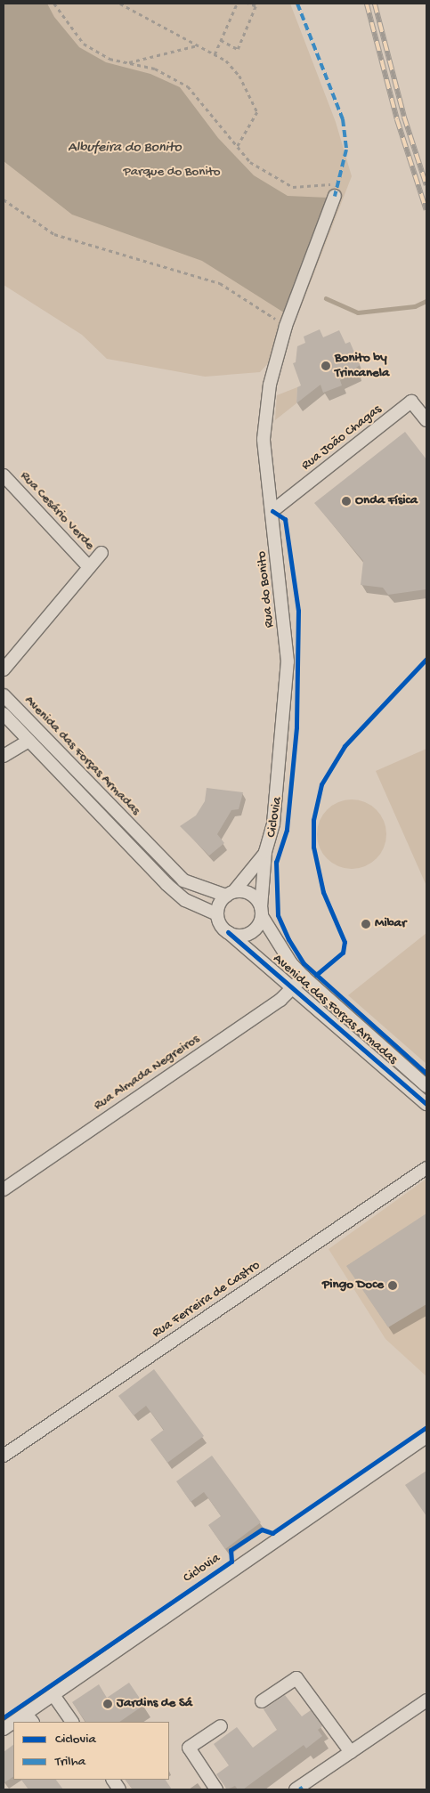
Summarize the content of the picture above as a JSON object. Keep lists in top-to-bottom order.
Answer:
{
  "streets": {
    "street": [
      "Rua João Chagas",
      "Rua Cesário Verde",
      "Rua do Bonito",
      "Avenida das Forças Armadas",
      "Rua Almada Negreiros",
      "Rua Ferreira de Castro"
    ],
    "cycle path": ["Ciclovia"]
  },
  "crossings": [
    ["Rua João Chagas", "Rua do Bonito"],
    ["Rua do Bonito", "Avenida das Forças Armadas"],
    ["Avenida das Forças Armadas", "Rua Almada Negreiros"]
  ],
  "water": ["Albufeira do Bonito"],
  "parks": ["Parque do Bonito"],
  "places": [
    "Bonito by Trincanela",
    "Onda Física",
    "Mibar",
    "Pingo Doce",
    "Jardins de Sá"
  ],
  "legend": ["Ciclovia", "Trilha"]
}
